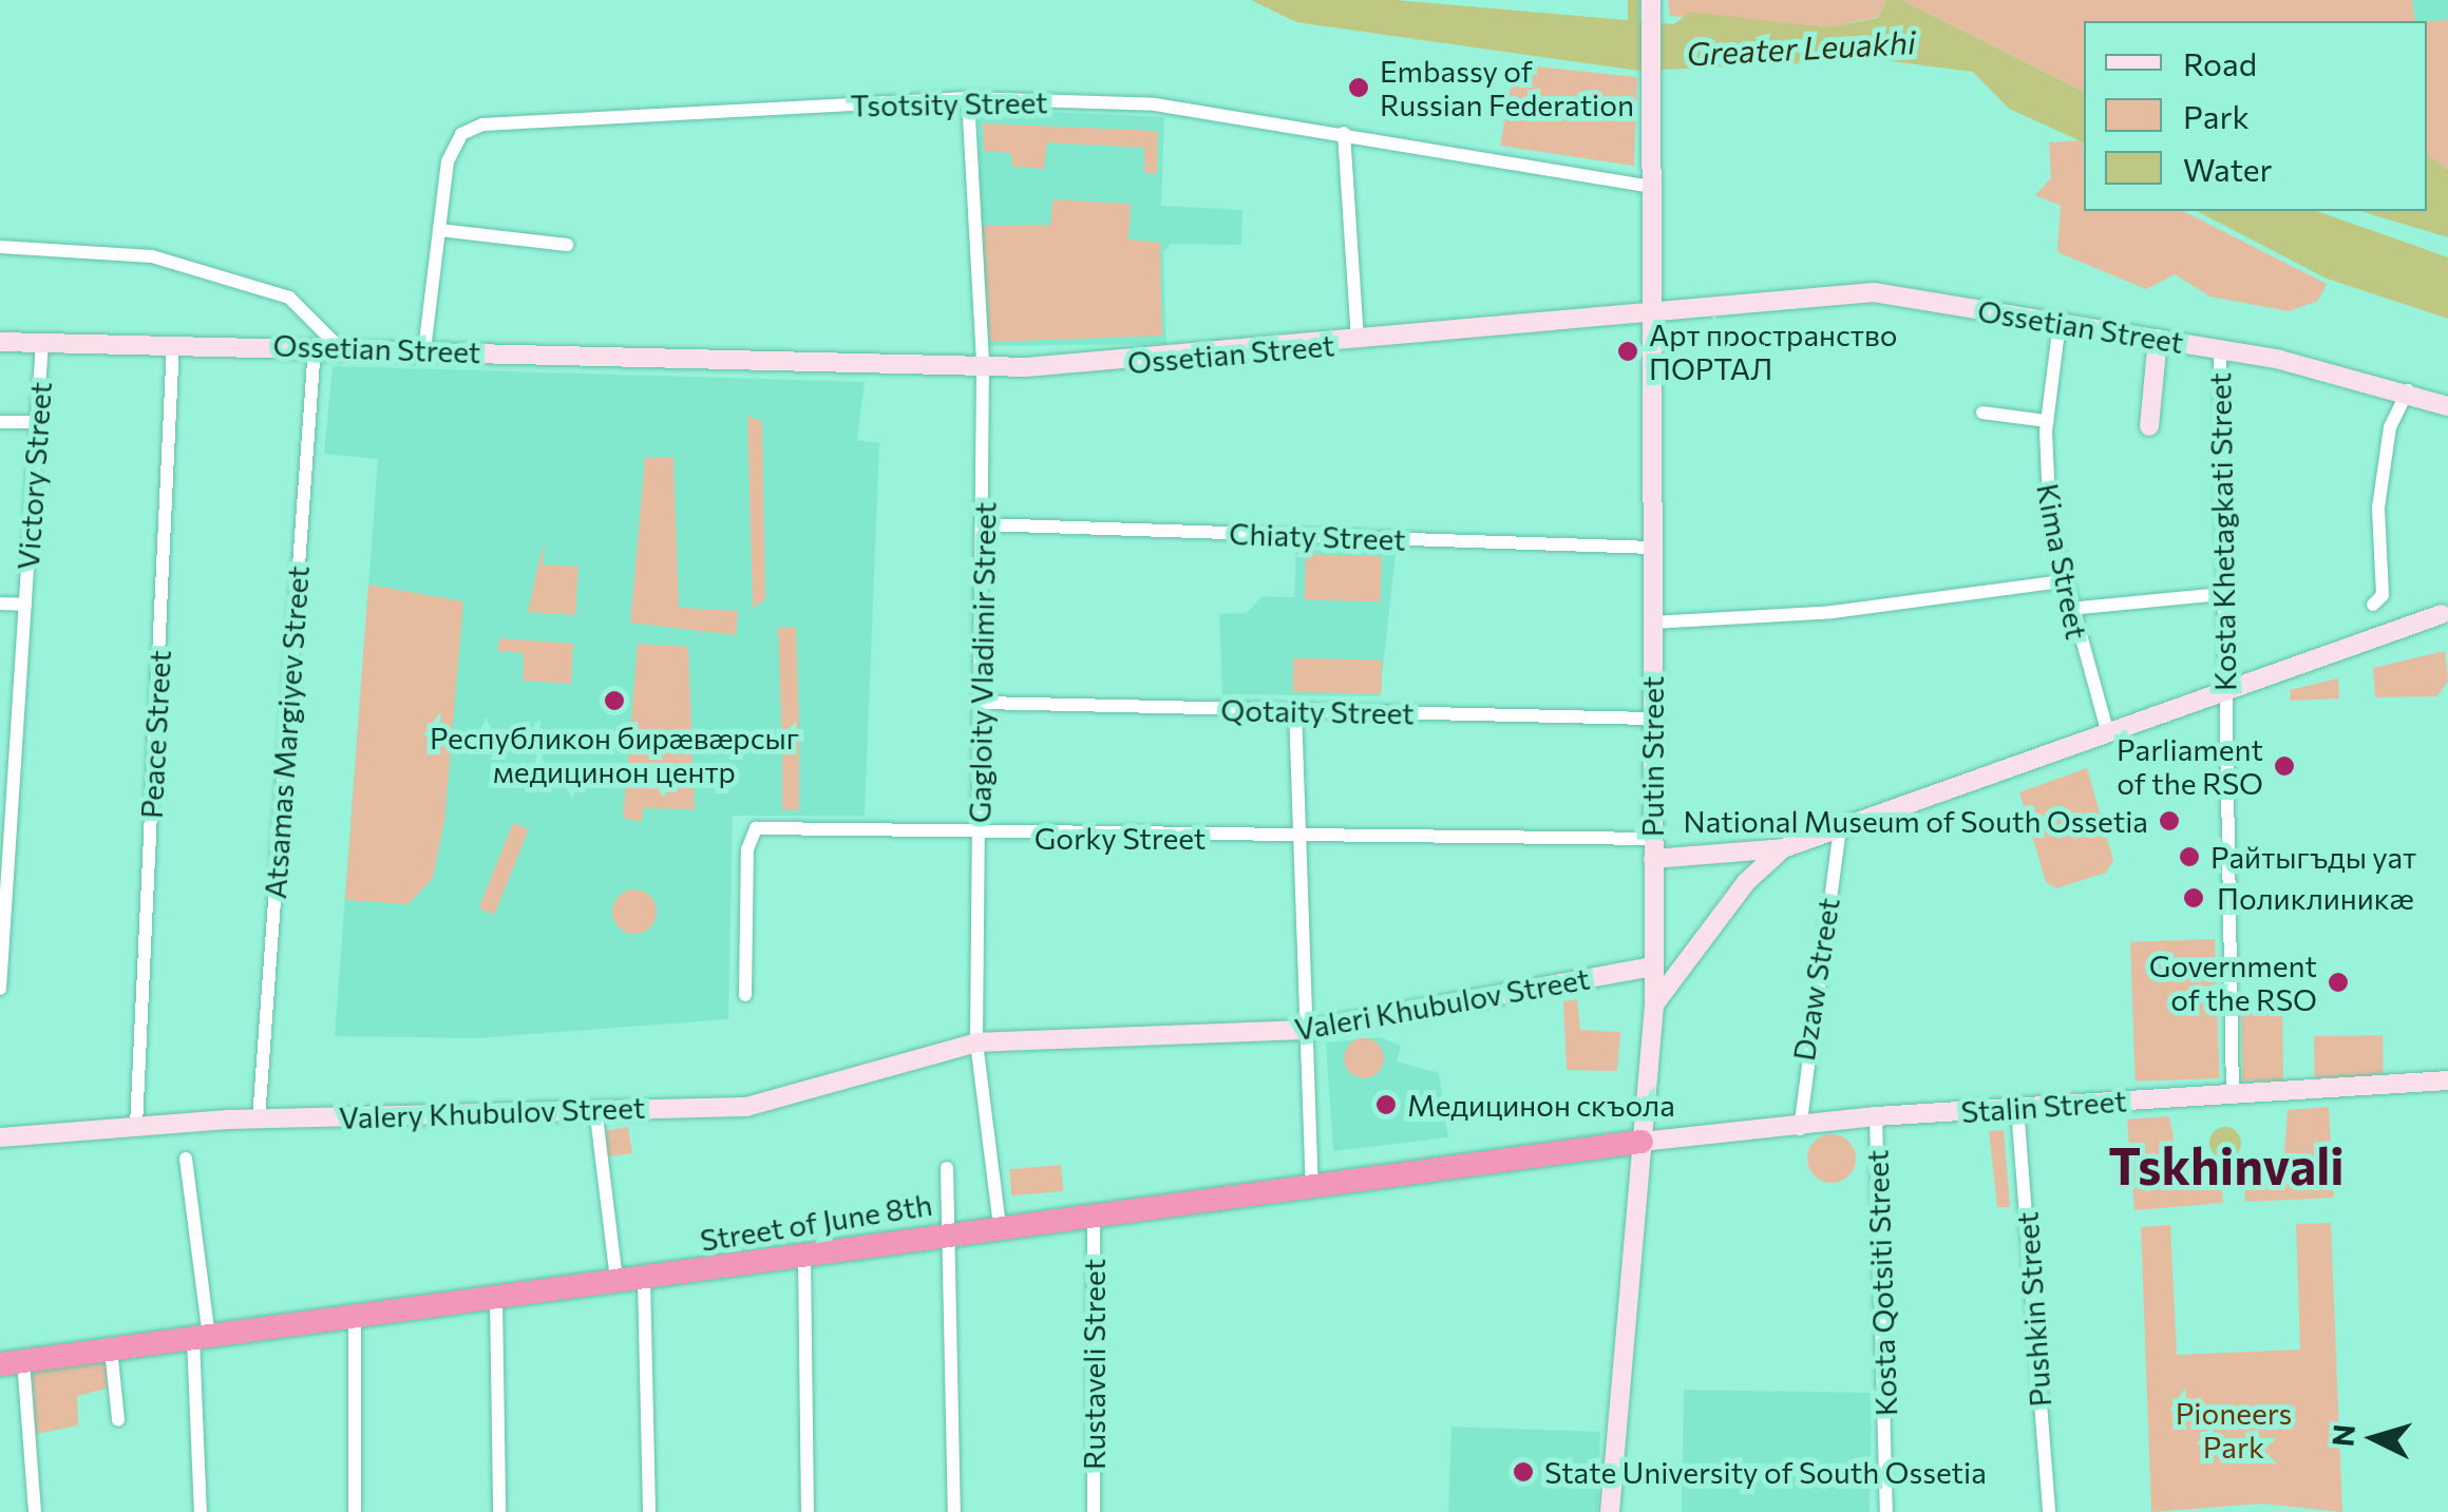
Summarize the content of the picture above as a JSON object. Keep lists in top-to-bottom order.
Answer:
{
  "streets": {
    "highway": ["Street of June 8th"],
    "street": [
      "Tsotsity Street",
      "Ossetian Street",
      "Victory Street",
      "Kosta Khetagkati Street",
      "Chiaty Street",
      "Kima Street",
      "Gagloity Vladimir Street",
      "Qotaity Street",
      "Atsamas Margiyev Street",
      "Peace Street",
      "Putin Street",
      "Gorky Street",
      "Dzaw Street",
      "Valeri Khubulov Street",
      "Stalin Street",
      "Valery Khubulov Street",
      "Kosta Qotsiti Street",
      "Pushkin Street",
      "Rustaveli Street"
    ]
  },
  "crossings": [
    ["Tsotsity Street", "Ossetian Street"],
    ["Tsotsity Street", "Gagloity Vladimir Street"],
    ["Tsotsity Street", "Putin Street"],
    ["Ossetian Street", "Victory Street"],
    ["Ossetian Street", "Kosta Khetagkati Street"],
    ["Ossetian Street", "Kima Street"],
    ["Ossetian Street", "Gagloity Vladimir Street"],
    ["Ossetian Street", "Atsamas Margiyev Street"],
    ["Ossetian Street", "Peace Street"],
    ["Ossetian Street", "Putin Street"],
    ["Kosta Khetagkati Street", "Stalin Street"],
    ["Chiaty Street", "Gagloity Vladimir Street"],
    ["Chiaty Street", "Putin Street"],
    ["Gagloity Vladimir Street", "Qotaity Street"],
    ["Gagloity Vladimir Street", "Gorky Street"],
    ["Gagloity Vladimir Street", "Valeri Khubulov Street"],
    ["Gagloity Vladimir Street", "Valery Khubulov Street"],
    ["Gagloity Vladimir Street", "Street of June 8th"],
    ["Qotaity Street", "Putin Street"],
    ["Atsamas Margiyev Street", "Valery Khubulov Street"],
    ["Peace Street", "Valery Khubulov Street"],
    ["Putin Street", "Gorky Street"],
    ["Putin Street", "Valeri Khubulov Street"],
    ["Putin Street", "Stalin Street"],
    ["Putin Street", "Street of June 8th"],
    ["Dzaw Street", "Stalin Street"],
    ["Valeri Khubulov Street", "Valery Khubulov Street"],
    ["Stalin Street", "Street of June 8th"],
    ["Stalin Street", "Kosta Qotsiti Street"],
    ["Stalin Street", "Pushkin Street"],
    ["Street of June 8th", "Rustaveli Street"]
  ],
  "districts": ["Tskhinvali"],
  "water": ["Greater Leuakhi"],
  "parks": ["Pioneers Park"],
  "places": [
    "Embassy of Russian Federation",
    "Арт пространство ПОРТАЛ",
    "Республикон бирæвæрсыг медицинон центр",
    "Parliament of the RSO",
    "National Museum of South Ossetia",
    "Райтыгъды уат",
    "Поликлиникæ",
    "Government of the RSO",
    "Медицинон скъола",
    "State University of South Ossetia"
  ],
  "legend": ["Road", "Park", "Water"],
  "north": "left"
}
